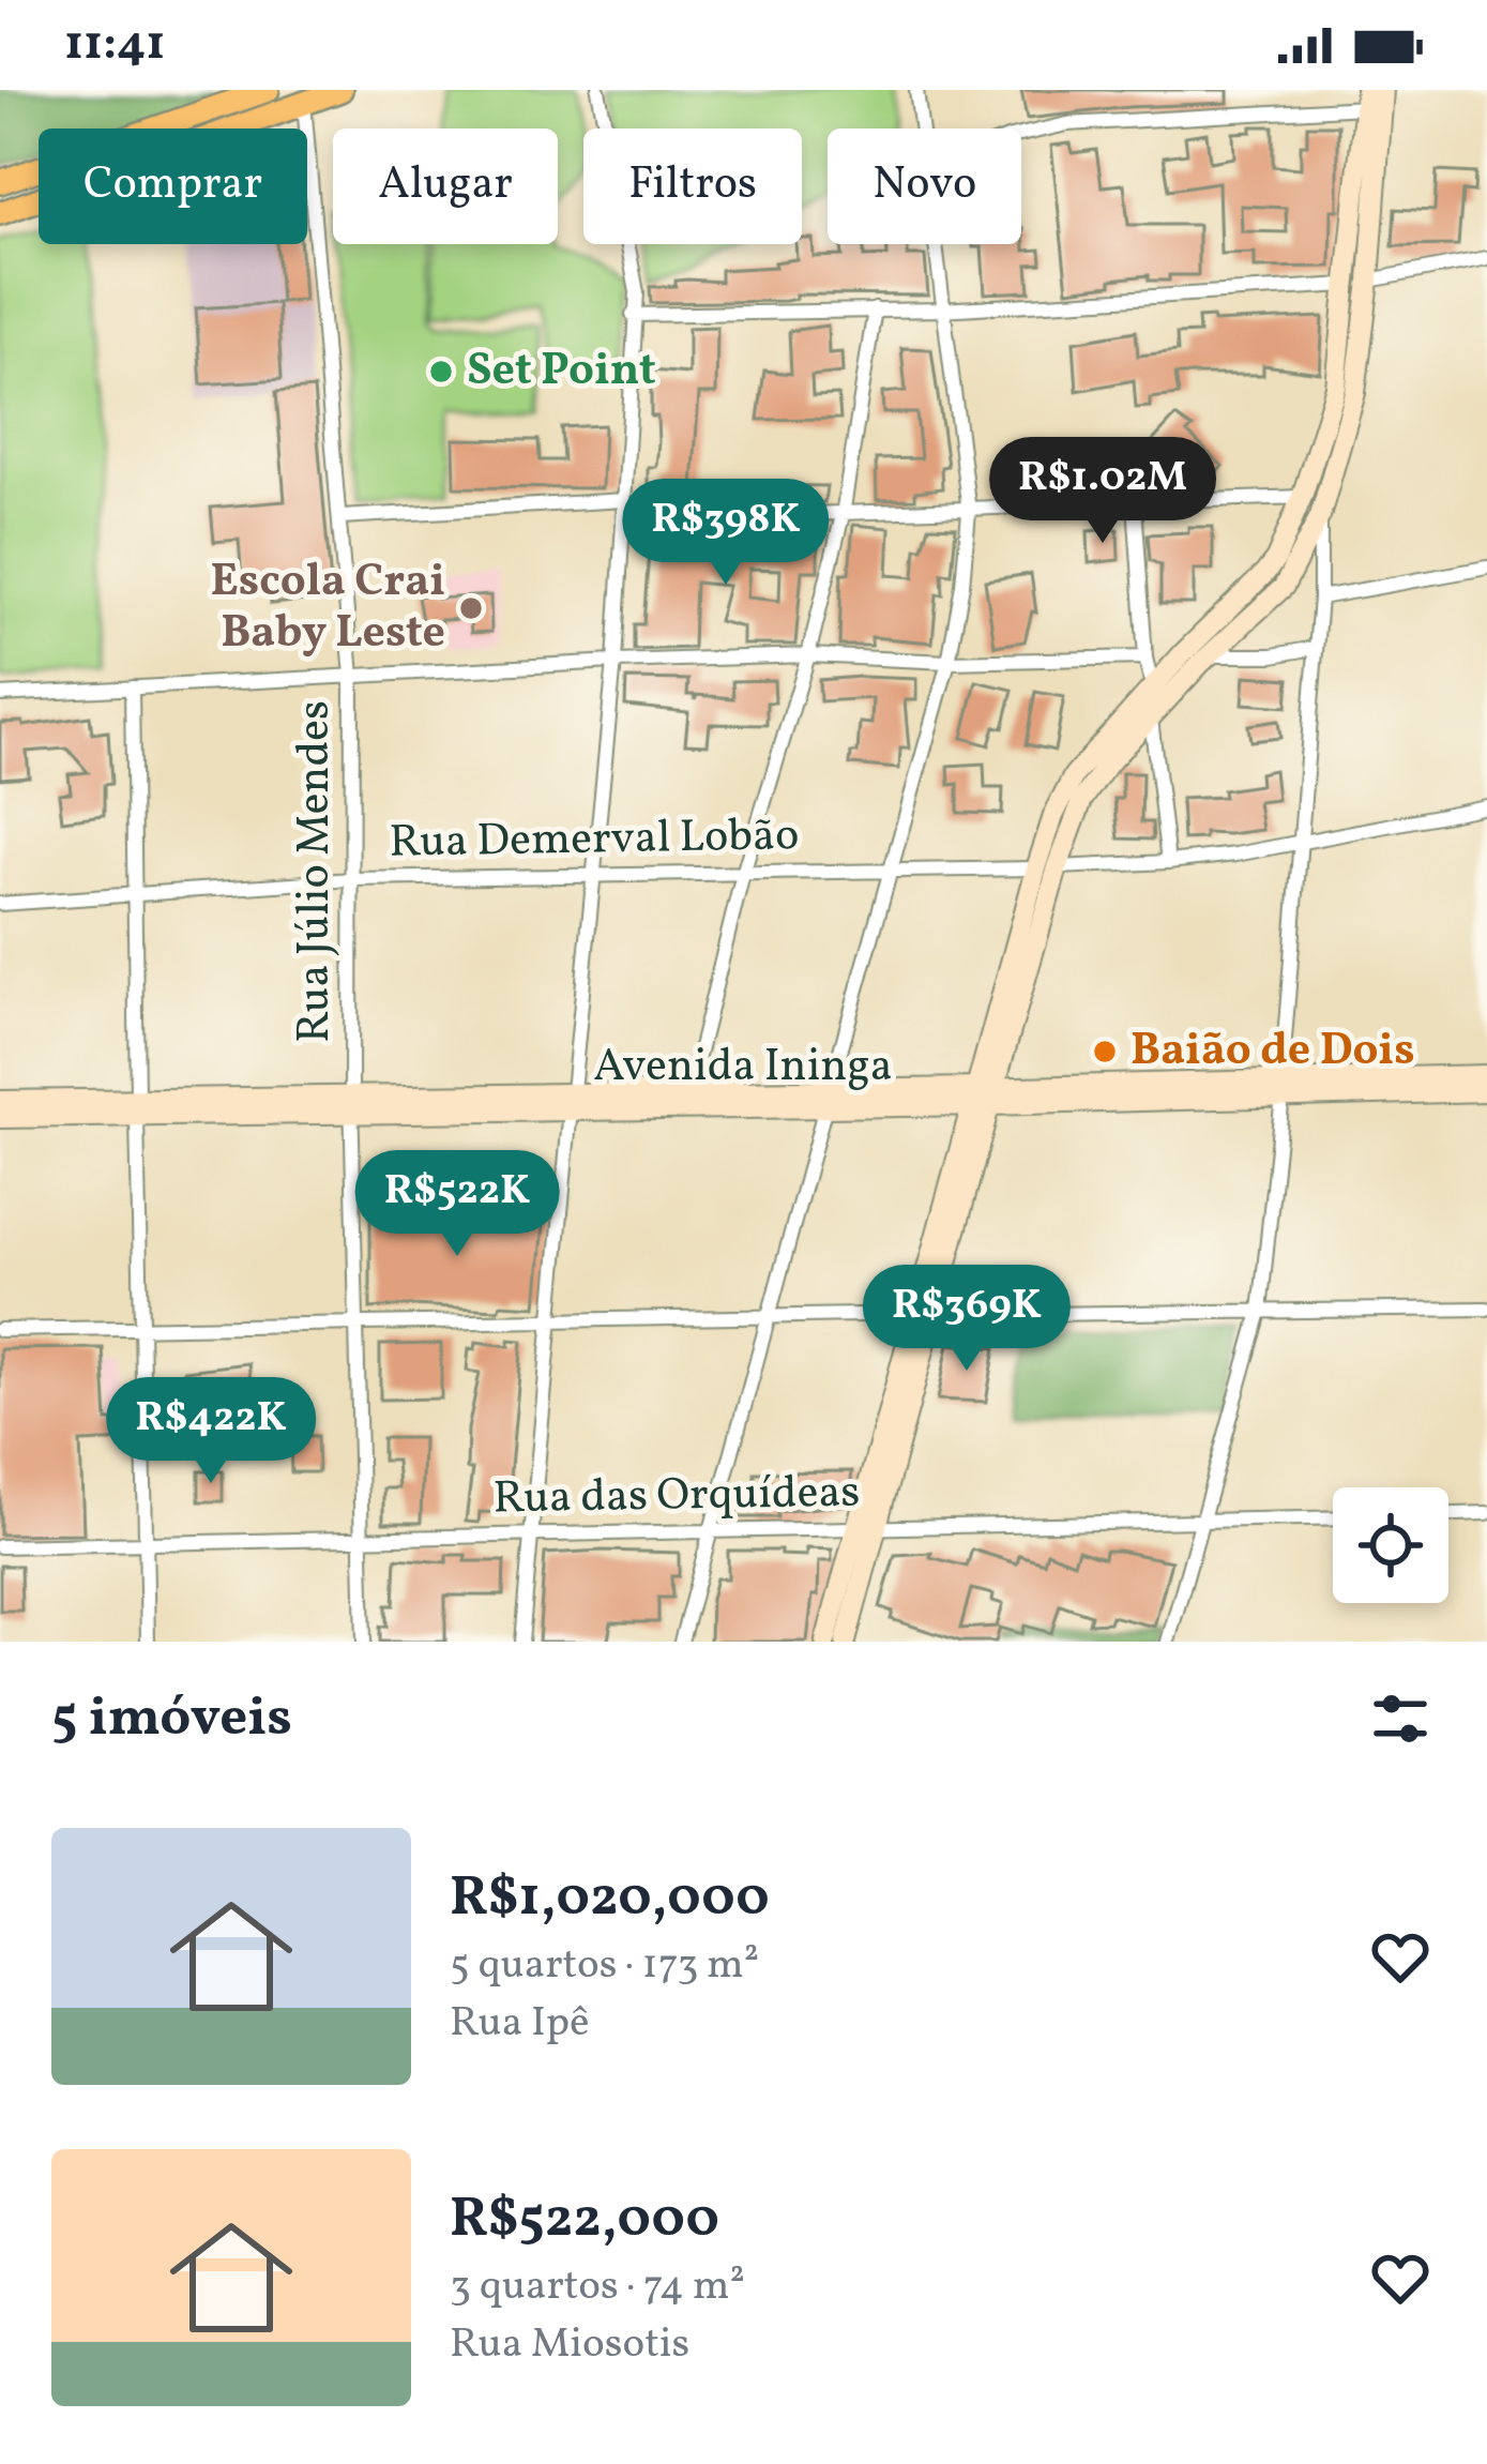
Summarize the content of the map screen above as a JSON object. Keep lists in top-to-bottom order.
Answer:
{
  "streets": {
    "main road": ["Avenida Ininga"],
    "street": ["Rua Demerval Lobão", "Rua Júlio Mendes", "Rua das Orquídeas"]
  },
  "crossings": [
    ["Rua Demerval Lobão", "Rua Júlio Mendes"],
    ["Rua Júlio Mendes", "Avenida Ininga"],
    ["Rua Júlio Mendes", "Rua das Orquídeas"]
  ],
  "places": ["Set Point", "Escola Crai Baby Leste", "Baião de Dois"],
  "page": {
    "status": "11:41",
    "chip": [
      "Comprar",
      "Alugar",
      "Filtros",
      "Novo"
    ],
    "price": [
      "R$1.02M",
      "R$398K",
      "R$522K",
      "R$369K",
      "R$422K"
    ],
    "heading": "5 imóveis",
    "list": [
      {
        "name": "R$1,020,000",
        "note": "5 quartos · 173 m² · Rua Ipê"
      },
      {
        "name": "R$522,000",
        "note": "3 quartos · 74 m² · Rua Miosotis"
      }
    ]
  }
}
